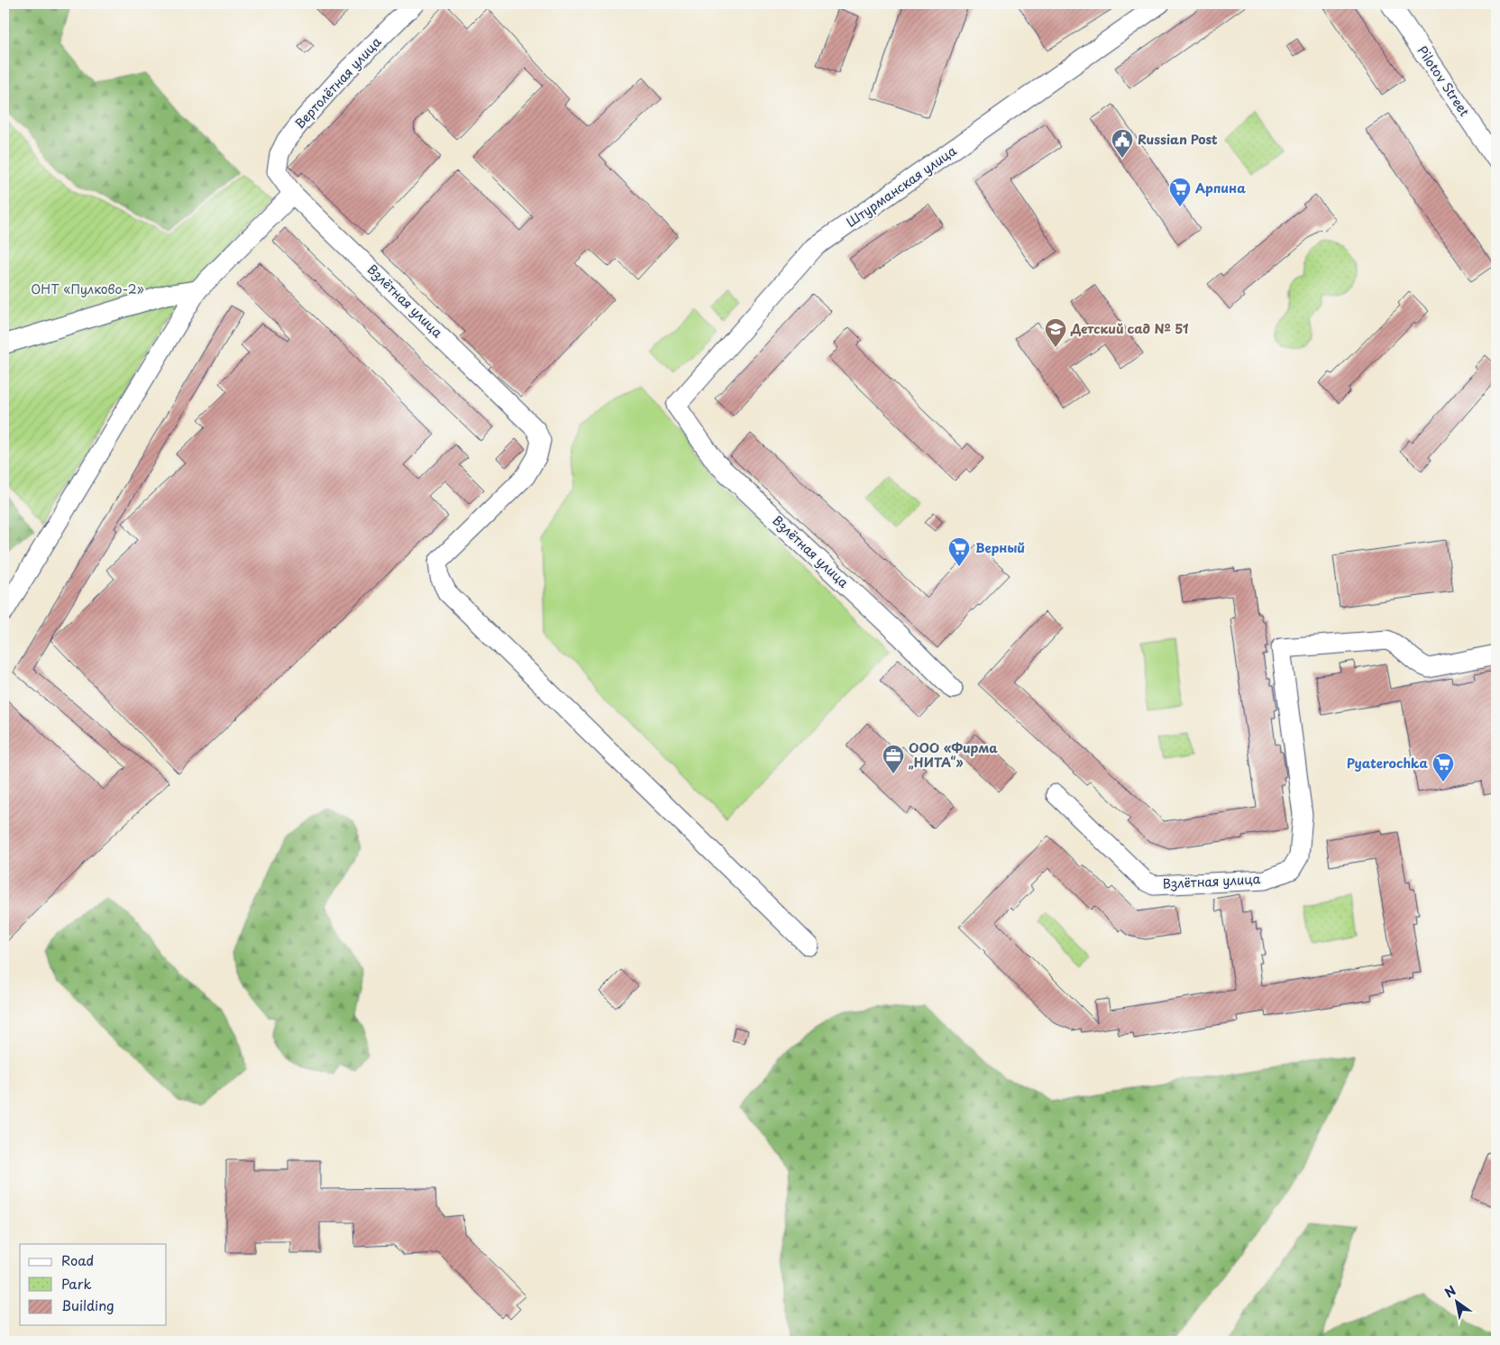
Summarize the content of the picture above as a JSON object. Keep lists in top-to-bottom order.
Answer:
{
  "streets": {
    "street": [
      "Pilotov Street",
      "Вертолётная улица",
      "Штурманская улица",
      "Взлётная улица"
    ]
  },
  "crossings": [
    ["Вертолётная улица", "Взлётная улица"],
    ["Штурманская улица", "Взлётная улица"]
  ],
  "parks": ["ОНТ «Пулково-2»"],
  "places": {
    "public building": ["Russian Post"],
    "supermarket": ["Арпина", "Верный", "Pyaterochka"],
    "school or university": ["Детский сад № 51"],
    "office": ["ООО «Фирма „НИТА“»"]
  },
  "legend": ["Road", "Park", "Building"],
  "north": "top left"
}
